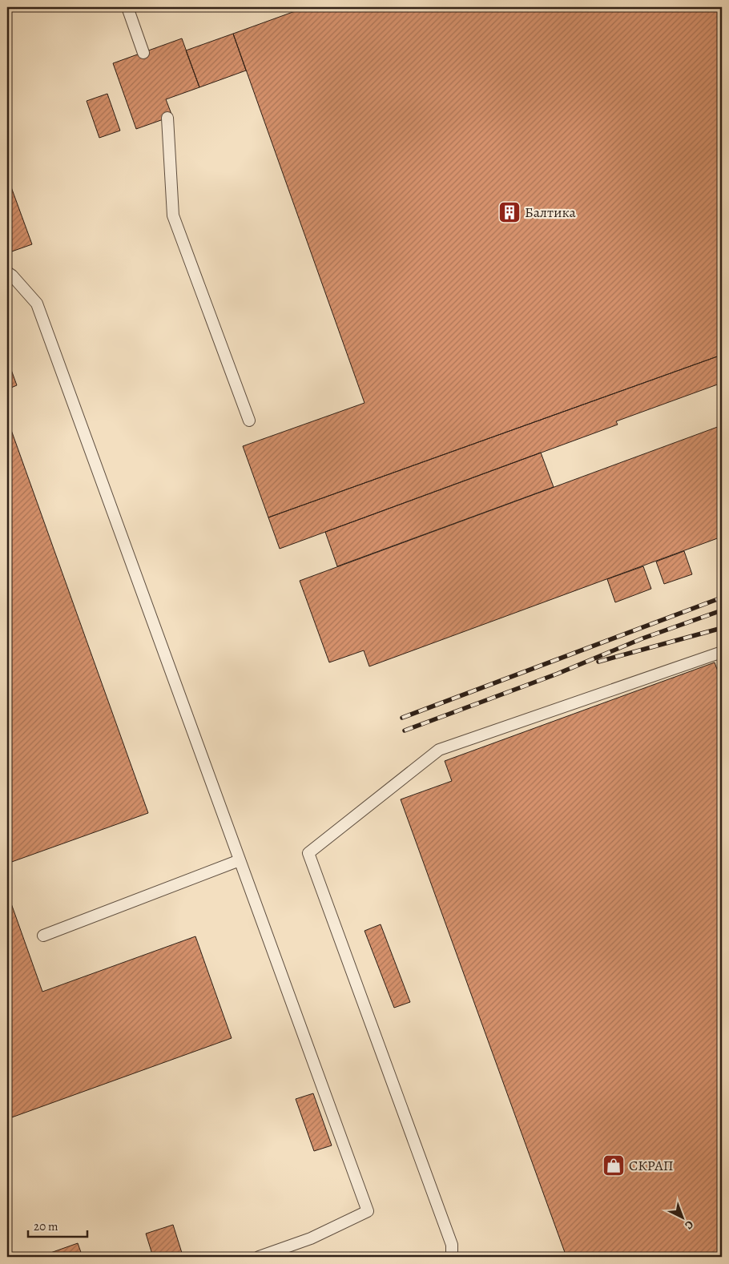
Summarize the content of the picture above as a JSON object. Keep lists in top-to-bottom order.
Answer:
{
  "places": {
    "building": ["Балтика"],
    "shop": ["СКРАП"]
  },
  "scale_bar": "20 m",
  "north": "bottom right"
}
